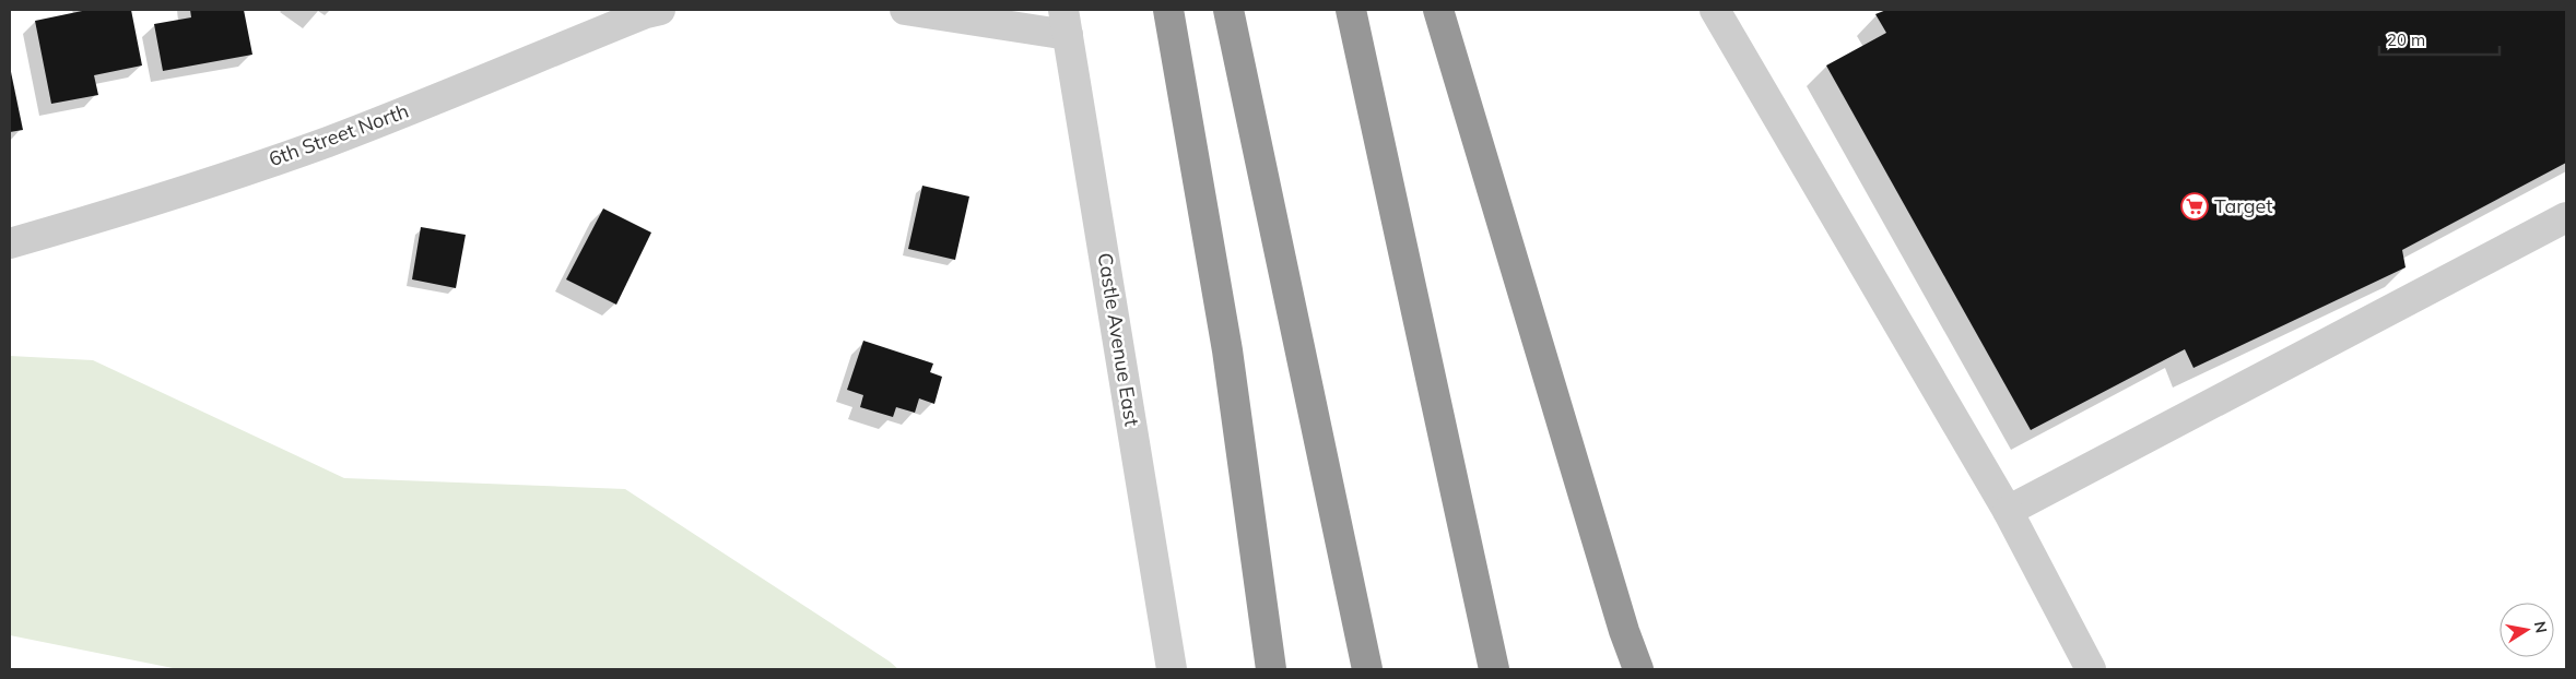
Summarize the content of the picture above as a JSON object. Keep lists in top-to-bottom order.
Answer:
{
  "streets": {
    "street": ["6th Street North", "Castle Avenue East"]
  },
  "places": {
    "supermarket": ["Target"]
  },
  "scale_bar": "20 m",
  "north": "right"
}
